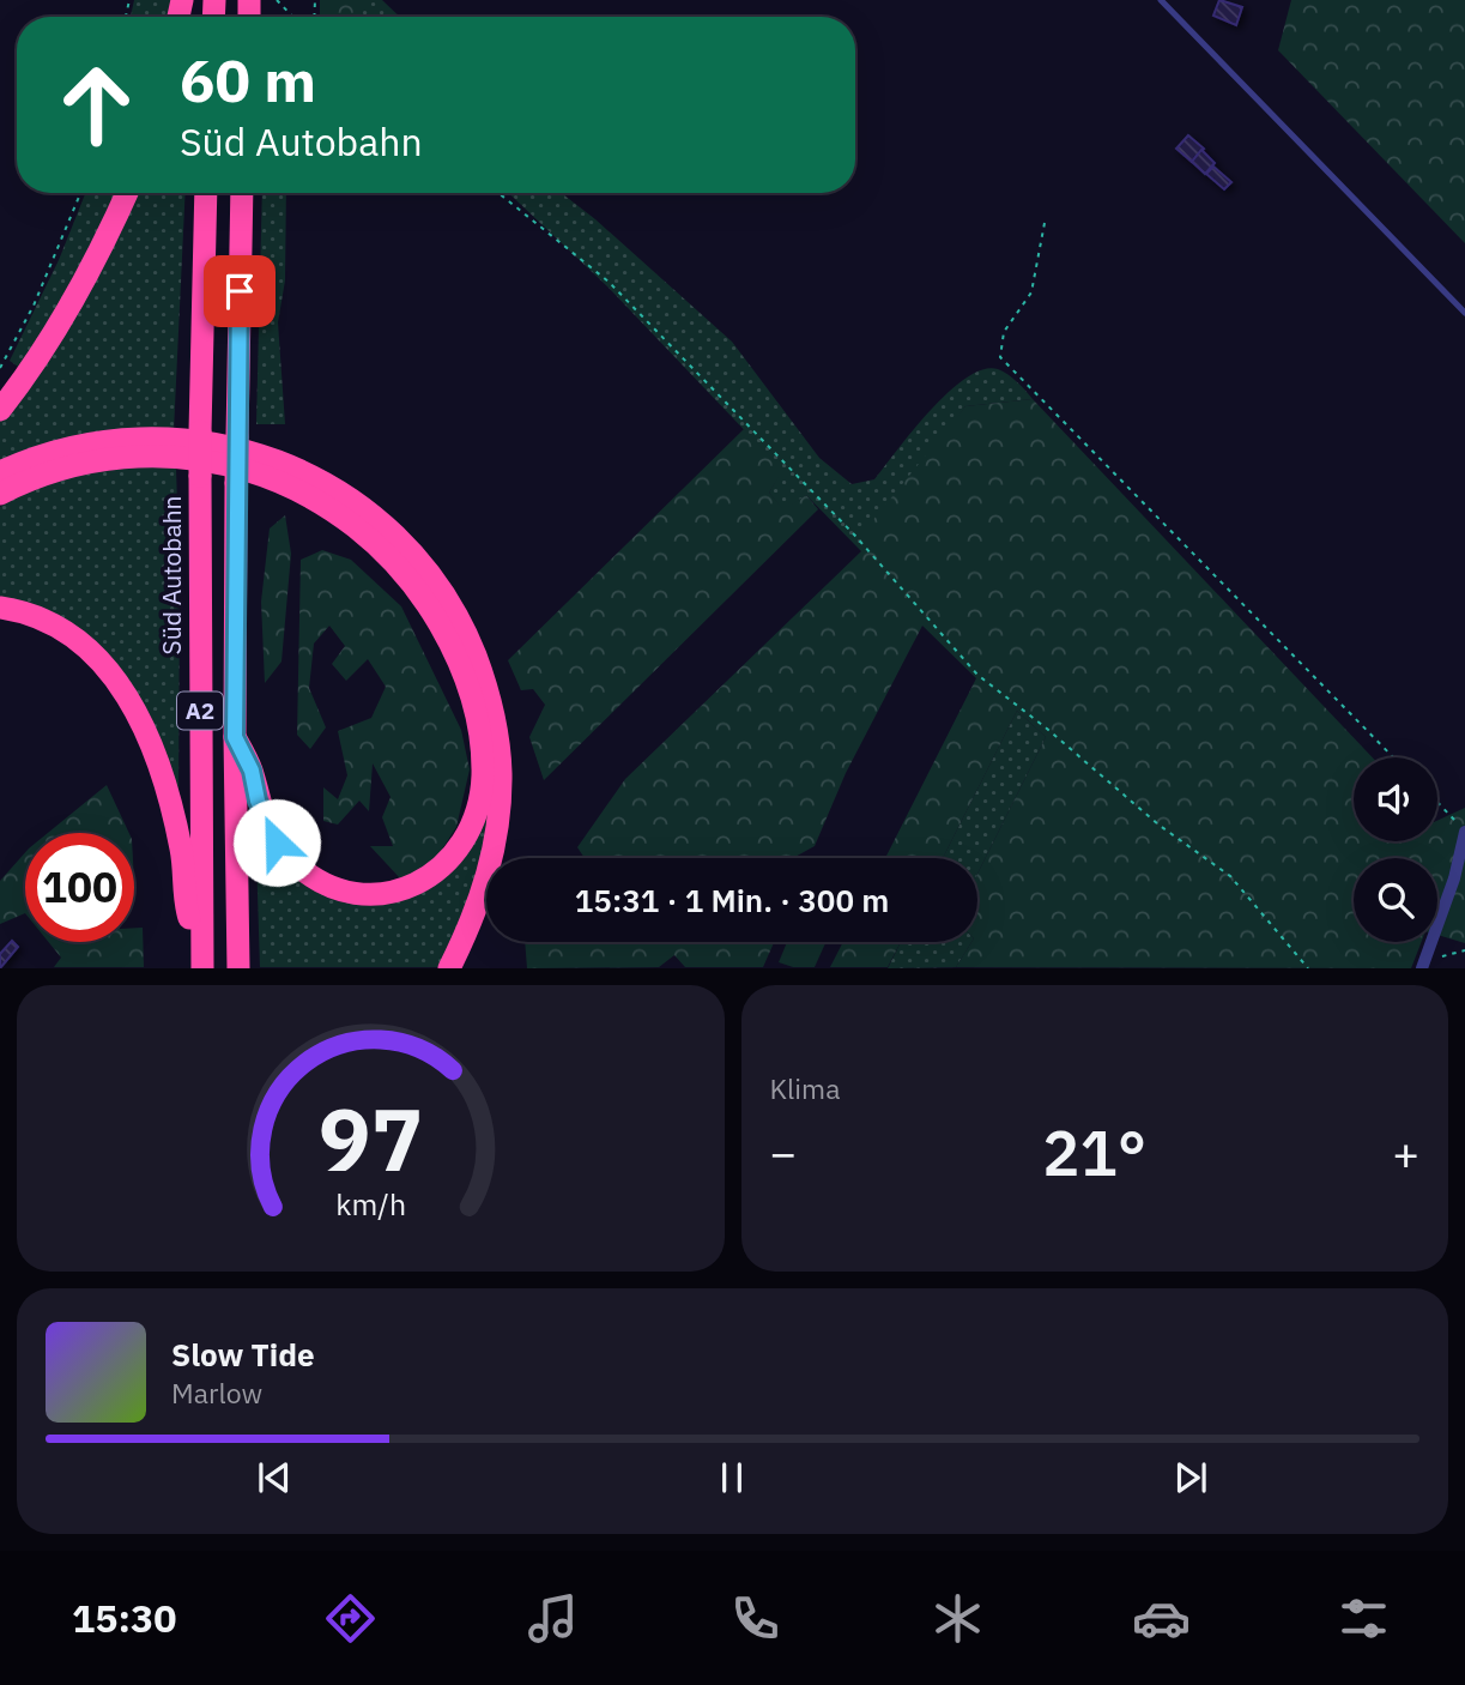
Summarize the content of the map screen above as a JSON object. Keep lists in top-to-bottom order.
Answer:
{
  "streets": {
    "highway": ["Süd Autobahn", "A2"]
  },
  "page": {
    "turn": ["60 m", "Süd Autobahn"],
    "limit": "100",
    "trip": "15:31 · 1 Min. · 300 m",
    "tile": "Klima",
    "heat": ["−", "21°", "+"],
    "song": ["Slow Tide", "Marlow"],
    "tabs": "15:30",
    "gauge": ["97", "km/h"]
  }
}
